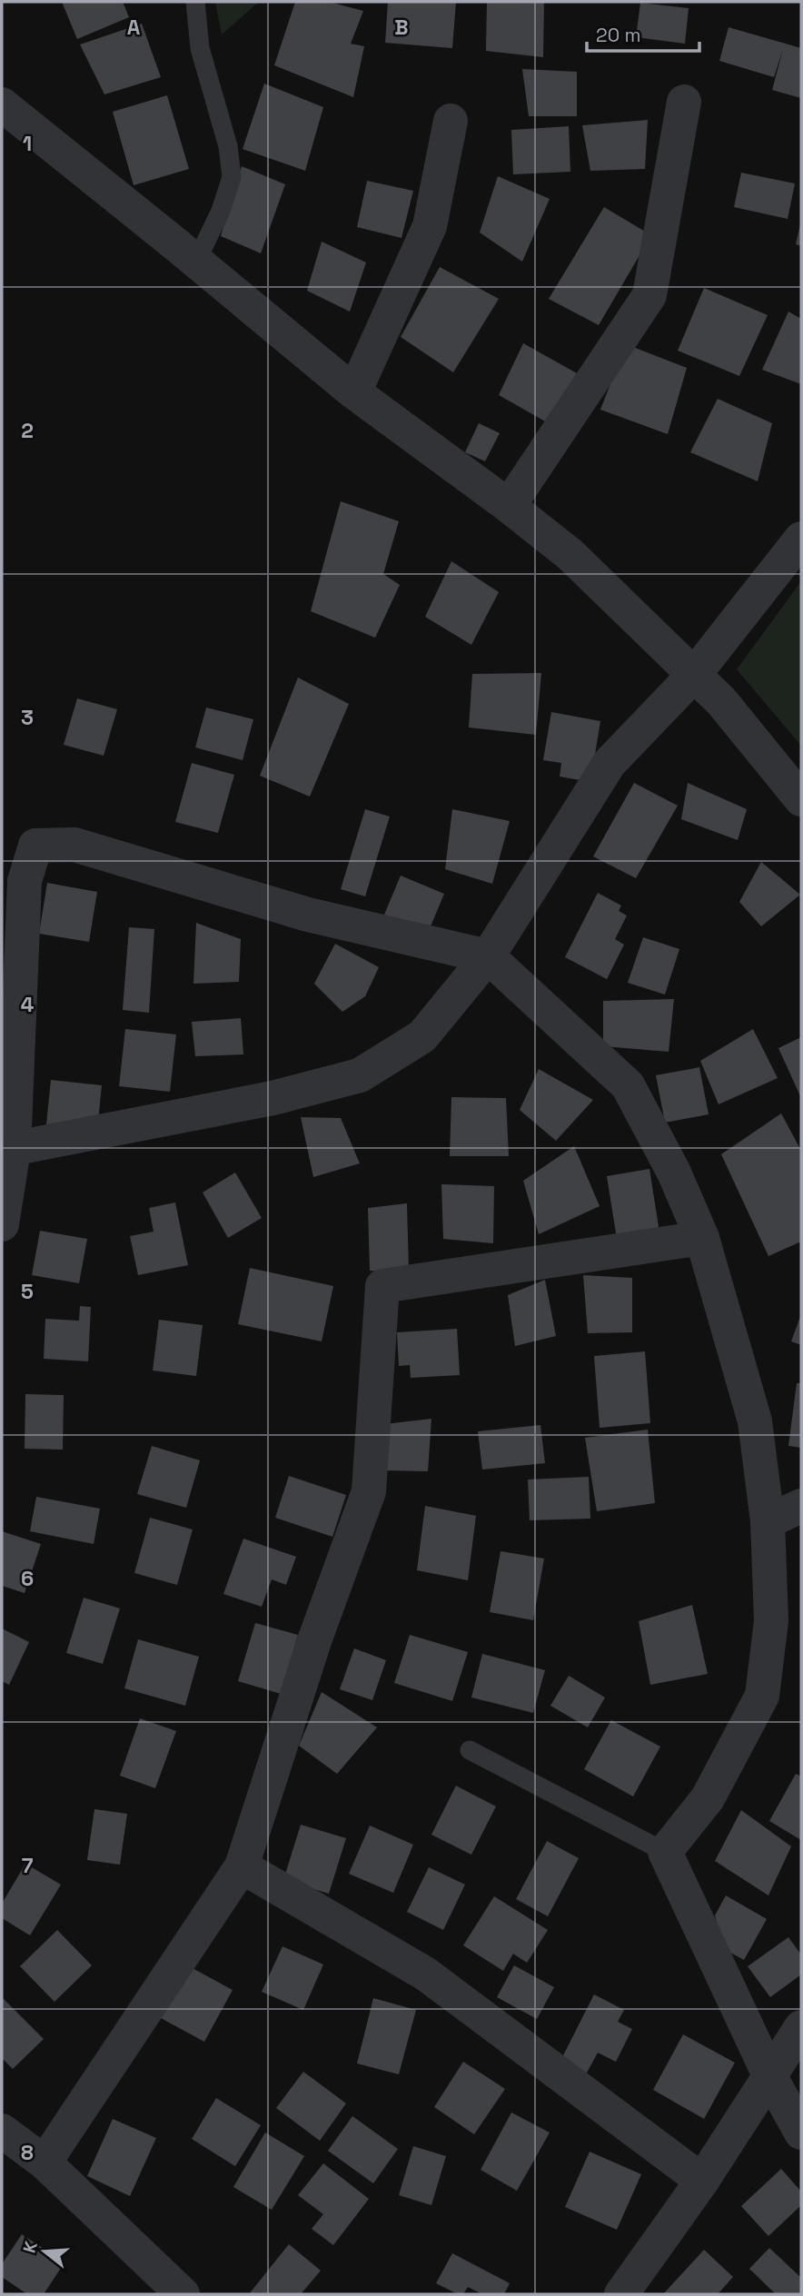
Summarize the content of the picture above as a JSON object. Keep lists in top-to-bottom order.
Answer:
{
  "scale_bar": "20 m",
  "north": "left",
  "grid": {
    "columns": ["A", "B"],
    "rows": [
      "1",
      "2",
      "3",
      "4",
      "5",
      "6",
      "7",
      "8"
    ]
  }
}
